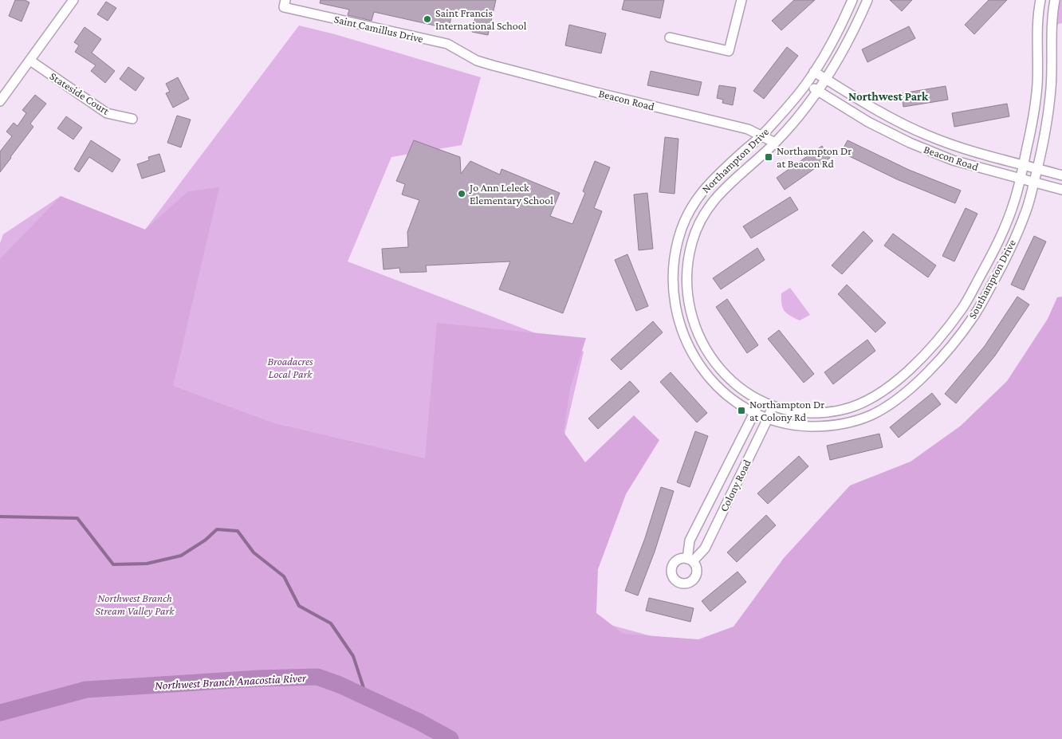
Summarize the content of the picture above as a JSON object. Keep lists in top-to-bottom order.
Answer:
{
  "streets": {
    "street": [
      "Saint Camillus Drive",
      "Stateside Court",
      "Beacon Road",
      "Northampton Drive",
      "Southampton Drive",
      "Colony Road"
    ]
  },
  "crossings": [
    ["Saint Camillus Drive", "Beacon Road"],
    ["Beacon Road", "Northampton Drive"],
    ["Beacon Road", "Southampton Drive"],
    ["Northampton Drive", "Southampton Drive"],
    ["Northampton Drive", "Colony Road"],
    ["Southampton Drive", "Colony Road"]
  ],
  "districts": ["Northwest Park"],
  "water": ["Northwest Branch Anacostia River"],
  "parks": ["Broadacres Local Park", "Northwest Branch Stream Valley Park"],
  "places": {
    "other": ["Saint Francis International School", "Jo Ann Leleck Elementary School"],
    "transit": ["Northampton Dr at Beacon Rd", "Northampton Dr at Colony Rd"]
  }
}
